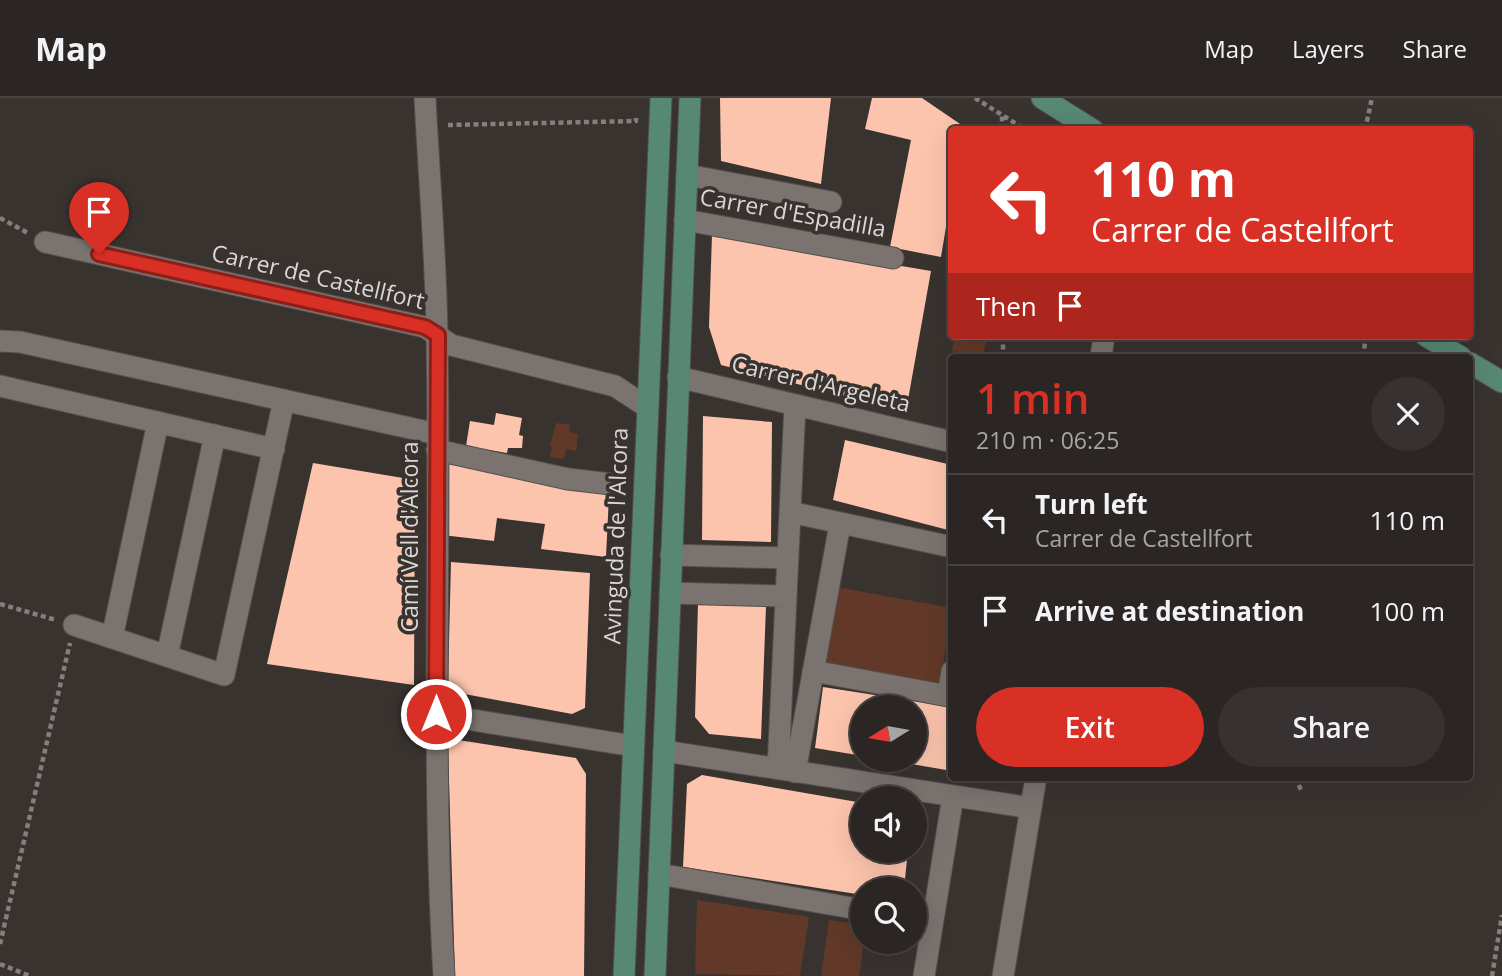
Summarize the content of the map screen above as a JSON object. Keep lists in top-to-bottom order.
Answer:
{
  "streets": {
    "main road": ["Avinguda de l'Alcora"],
    "street": [
      "Carrer d'Espadilla",
      "Carrer de Castellfort",
      "Carrer d'Argeleta",
      "Camí Vell d'Alcora"
    ]
  },
  "crossings": [
    ["Carrer de Castellfort", "Avinguda de l'Alcora"],
    ["Carrer de Castellfort", "Camí Vell d'Alcora"]
  ],
  "north": "left",
  "page": {
    "header": "Map",
    "nav": ["Map", "Layers", "Share"],
    "turn": ["110 m", "Carrer de Castellfort"],
    "then": "Then",
    "heading": ["1 min", "210 m · 06:25"],
    "list": [
      {
        "name": "Turn left",
        "note": "Carrer de Castellfort",
        "value": "110 m"
      },
      {
        "name": "Arrive at destination",
        "value": "100 m"
      }
    ],
    "buttons": ["Exit", "Share"]
  }
}
